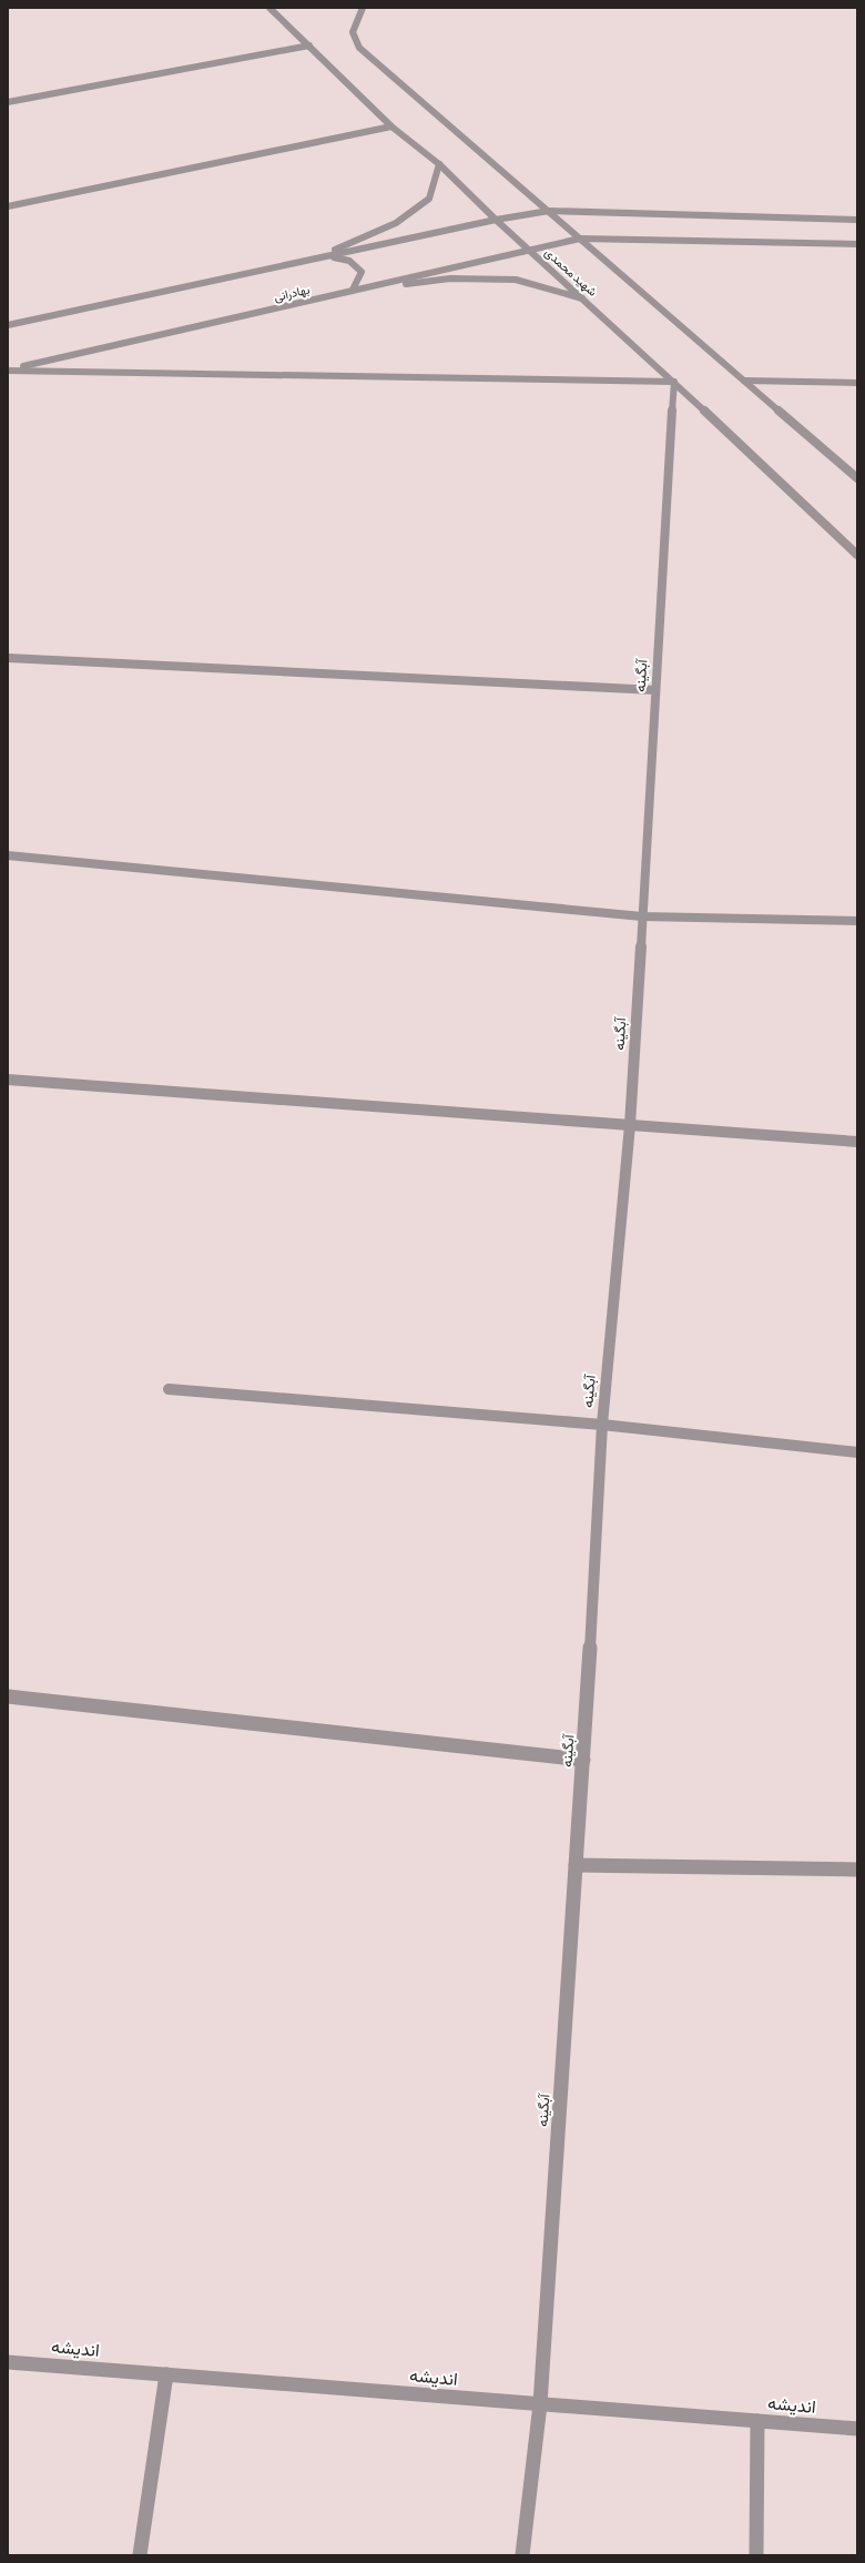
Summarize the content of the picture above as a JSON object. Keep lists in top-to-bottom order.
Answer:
{
  "streets": {
    "street": [
      "شهید محمدی",
      "بهادرانی",
      "آبگینه",
      "اندیشه"
    ]
  },
  "crossings": [
    ["شهید محمدی", "بهادرانی"],
    ["شهید محمدی", "آبگینه"],
    ["آبگینه", "اندیشه"]
  ]
}
